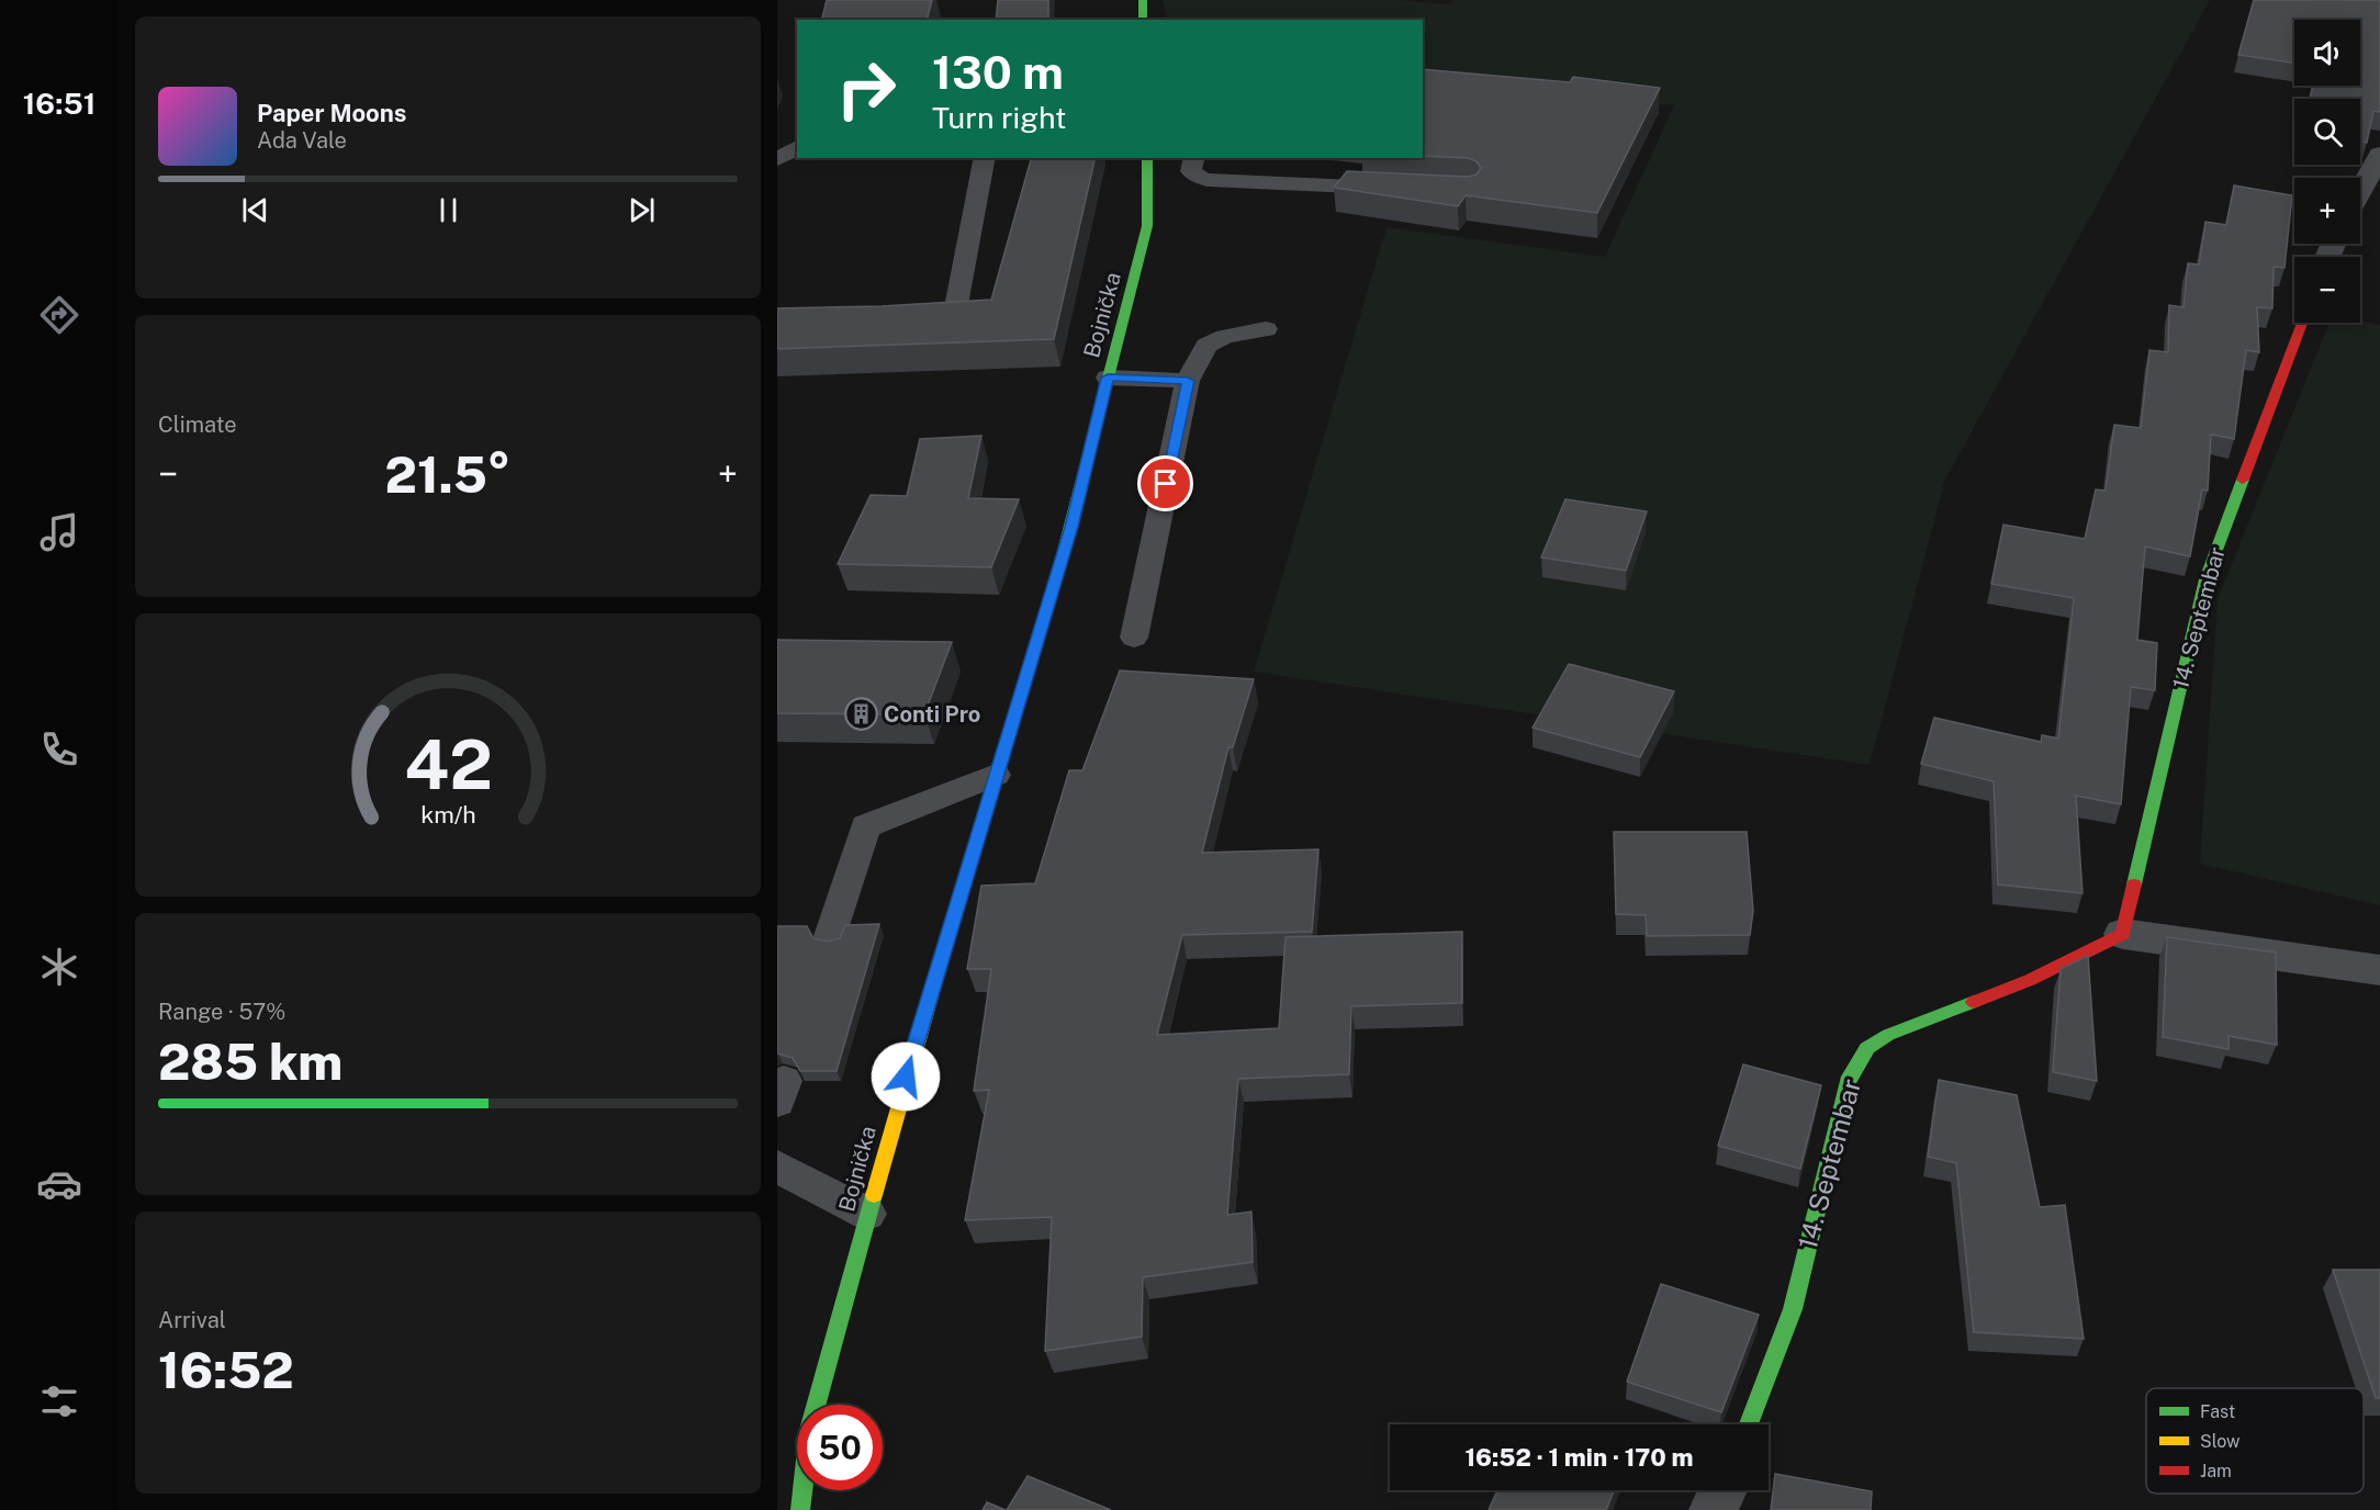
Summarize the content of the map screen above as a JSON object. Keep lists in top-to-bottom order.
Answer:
{
  "streets": {
    "main road": ["Bojnička", "14. Septembar"]
  },
  "places": {
    "building": ["Conti Pro"]
  },
  "legend": ["Fast", "Slow", "Jam"],
  "page": {
    "tabs": "16:51",
    "map_buttons": ["+", "−"],
    "turn": ["130 m", "Turn right"],
    "song": ["Paper Moons", "Ada Vale"],
    "tile": [
      "Climate",
      ["Range · 57%", "285 km"],
      ["Arrival", "16:52"]
    ],
    "heat": ["−", "21.5°", "+"],
    "limit": "50",
    "trip": "16:52 · 1 min · 170 m",
    "gauge": ["42", "km/h"]
  }
}
